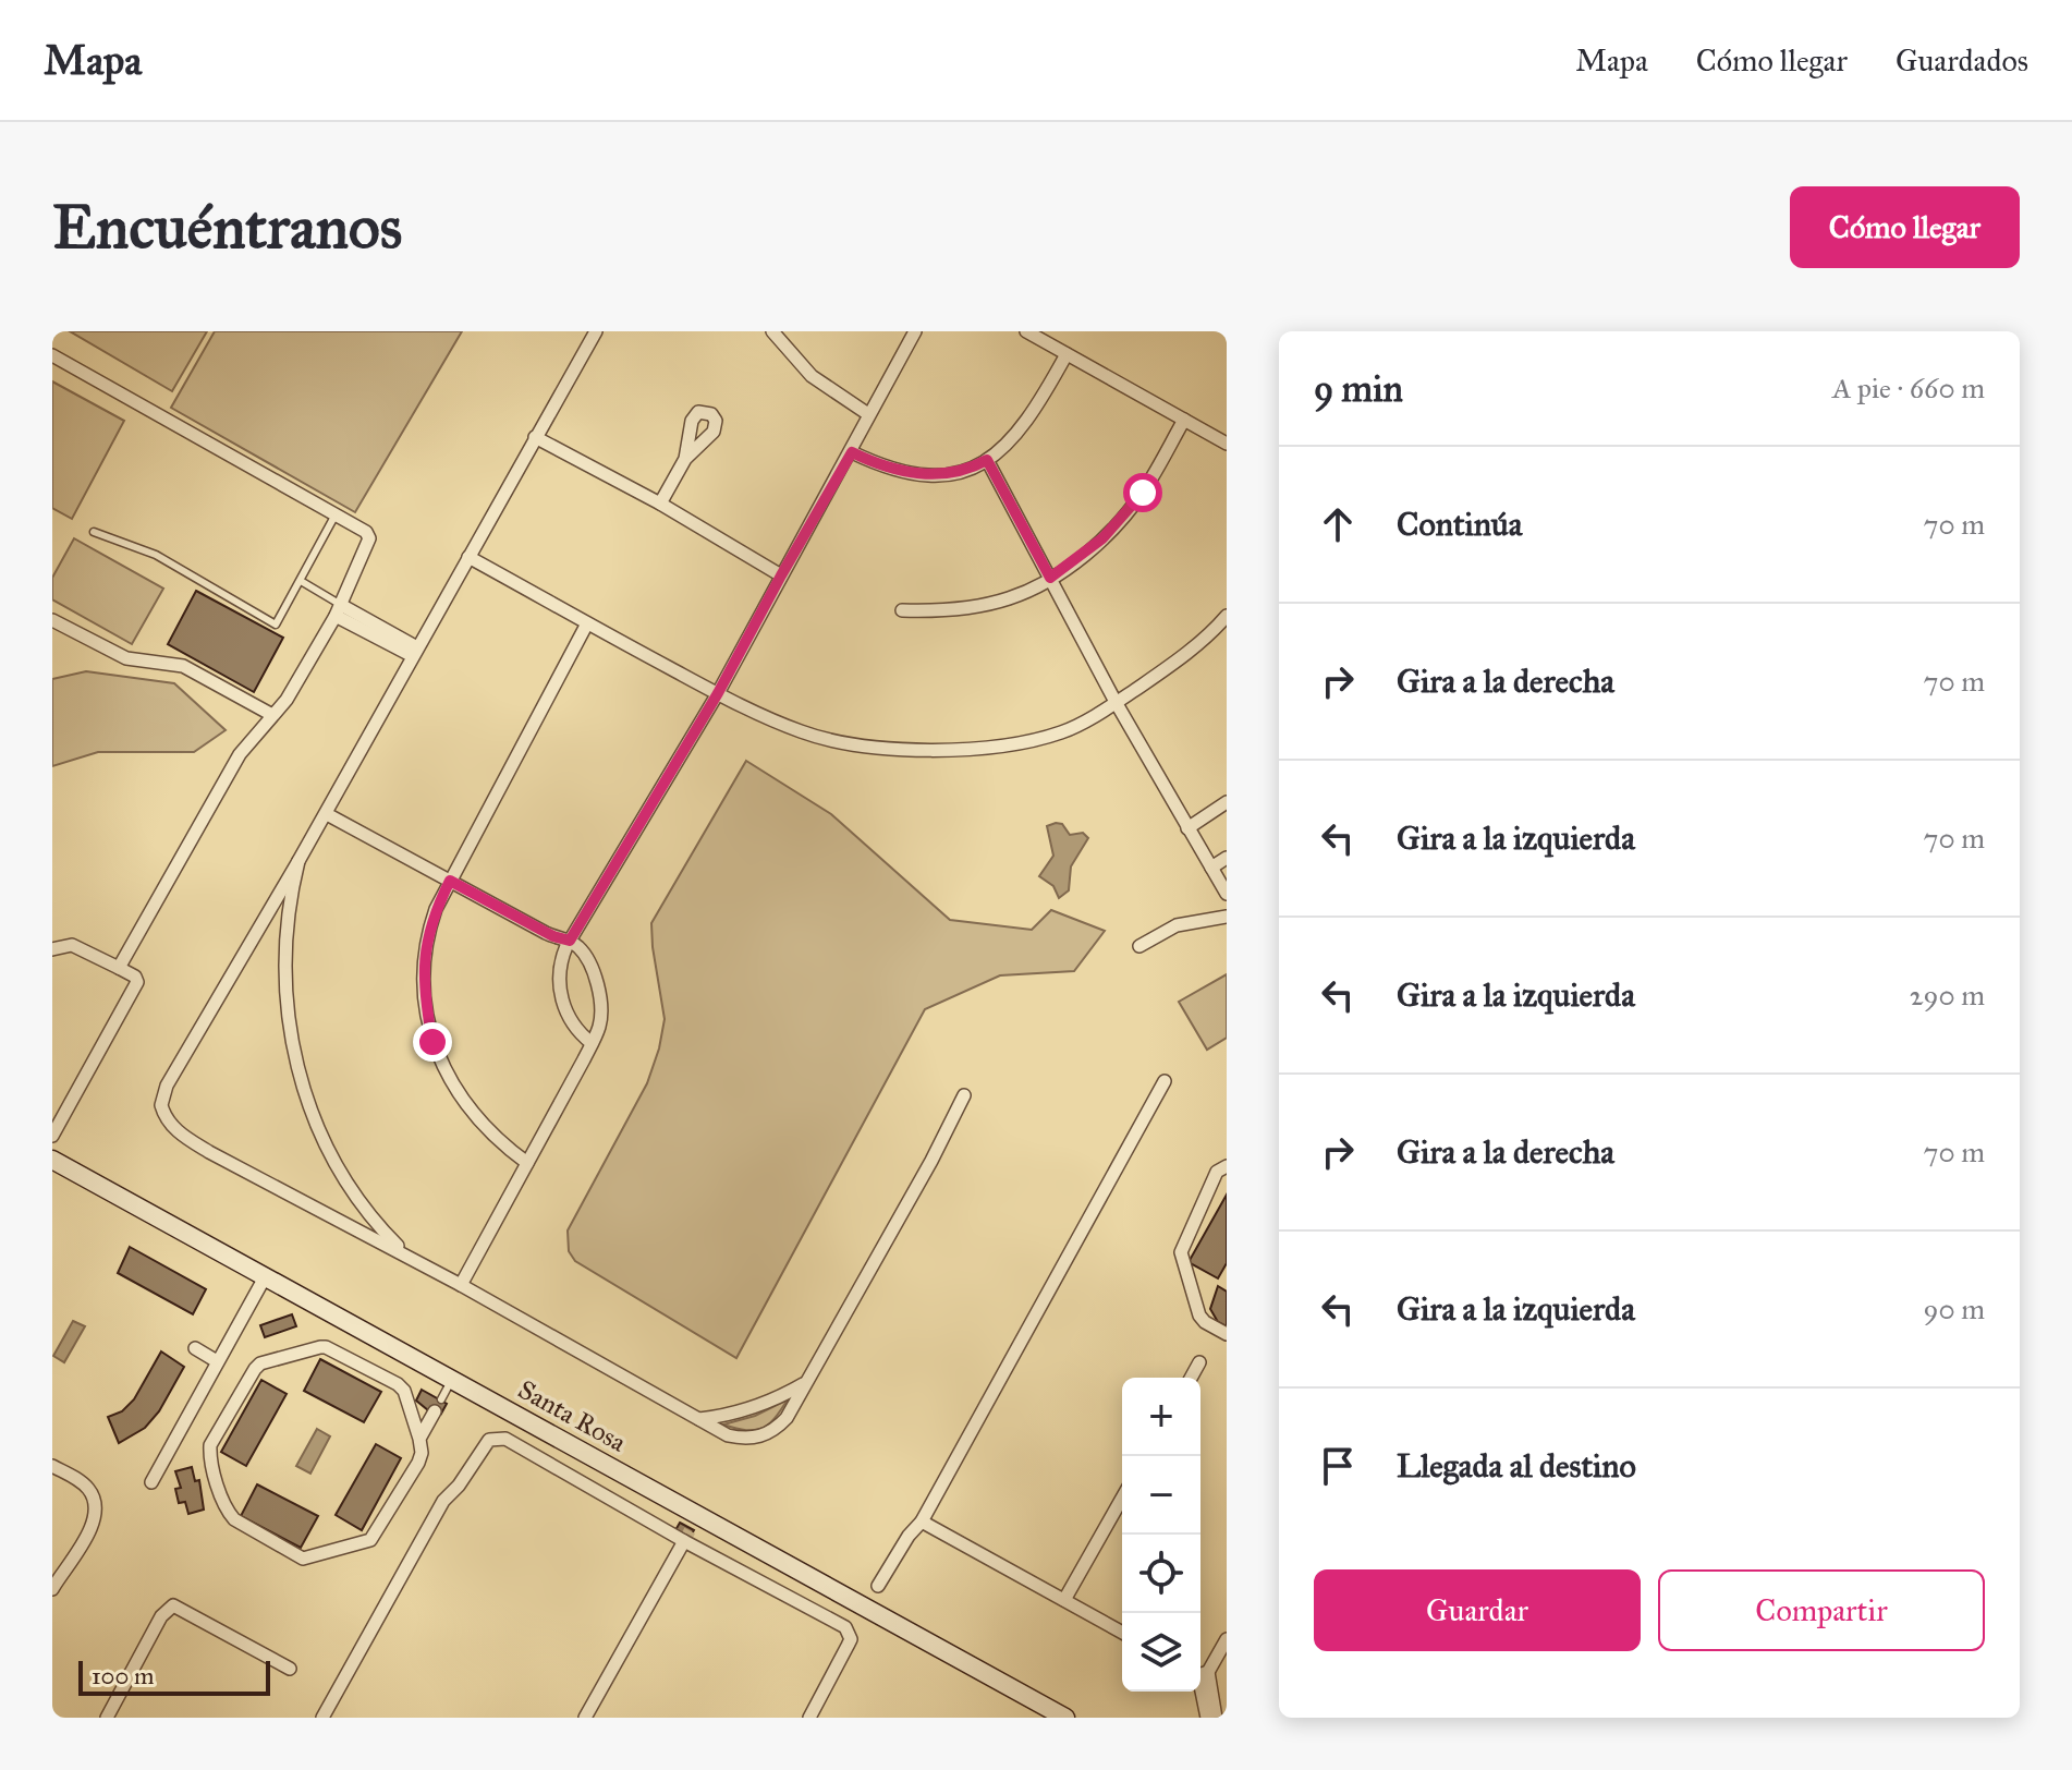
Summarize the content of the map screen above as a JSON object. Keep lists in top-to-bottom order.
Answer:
{
  "streets": {
    "street": ["Santa Rosa"]
  },
  "scale_bar": "100 m",
  "page": {
    "header": "Mapa",
    "nav": ["Mapa", "Cómo llegar", "Guardados"],
    "buttons": [
      "Cómo llegar",
      ["Guardar", "Compartir"]
    ],
    "title": "Encuéntranos",
    "heading": ["9 min", "A pie · 660 m"],
    "list": [
      ["Continúa", "70 m"],
      ["Gira a la derecha", "70 m"],
      ["Gira a la izquierda", "70 m"],
      ["Gira a la izquierda", "290 m"],
      ["Gira a la derecha", "70 m"],
      ["Gira a la izquierda", "90 m"],
      "Llegada al destino"
    ],
    "map_buttons": ["+", "−"],
    "scale": "100 m"
  }
}
